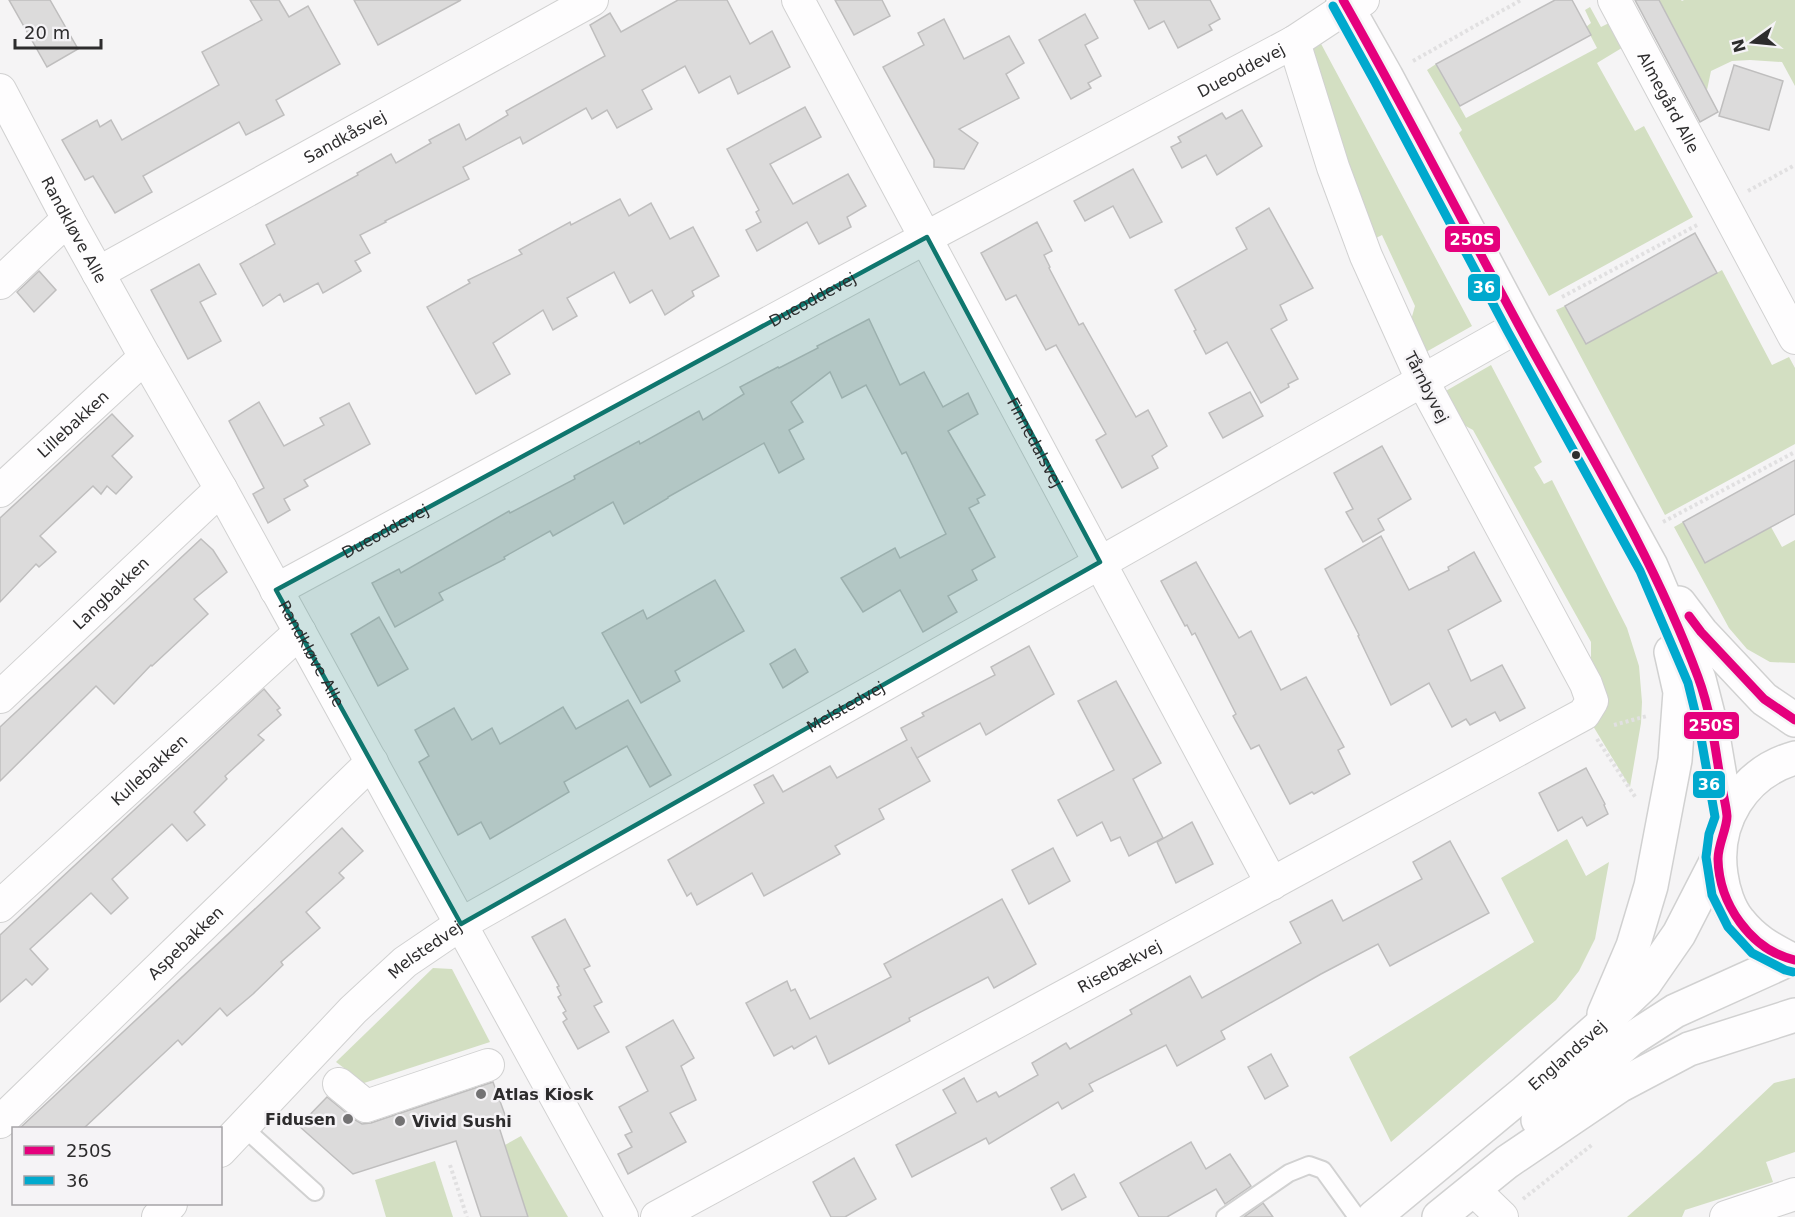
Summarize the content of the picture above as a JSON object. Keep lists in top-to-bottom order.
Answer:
{
  "streets": {
    "street": [
      "Dueoddevej",
      "Almegård Alle",
      "Sandkåsvej",
      "Randkløve Alle",
      "Tårnbyvej",
      "Lillebakken",
      "Finnedalsvej",
      "Langbakken",
      "Melstedvej",
      "Kullebakken",
      "Aspebakken",
      "Risebækvej",
      "Englandsvej"
    ]
  },
  "crossings": [
    ["Dueoddevej", "Randkløve Alle"],
    ["Dueoddevej", "Tårnbyvej"],
    ["Dueoddevej", "Finnedalsvej"],
    ["Sandkåsvej", "Randkløve Alle"],
    ["Randkløve Alle", "Lillebakken"],
    ["Randkløve Alle", "Langbakken"],
    ["Randkløve Alle", "Melstedvej"],
    ["Randkløve Alle", "Kullebakken"],
    ["Randkløve Alle", "Aspebakken"],
    ["Tårnbyvej", "Melstedvej"],
    ["Tårnbyvej", "Risebækvej"],
    ["Finnedalsvej", "Melstedvej"],
    ["Finnedalsvej", "Risebækvej"]
  ],
  "places": ["Atlas Kiosk", "Fidusen", "Vivid Sushi"],
  "lines": ["transit line 250S", "transit line 36"],
  "legend": ["250S", "36"],
  "scale_bar": "20 m",
  "north": "left"
}
